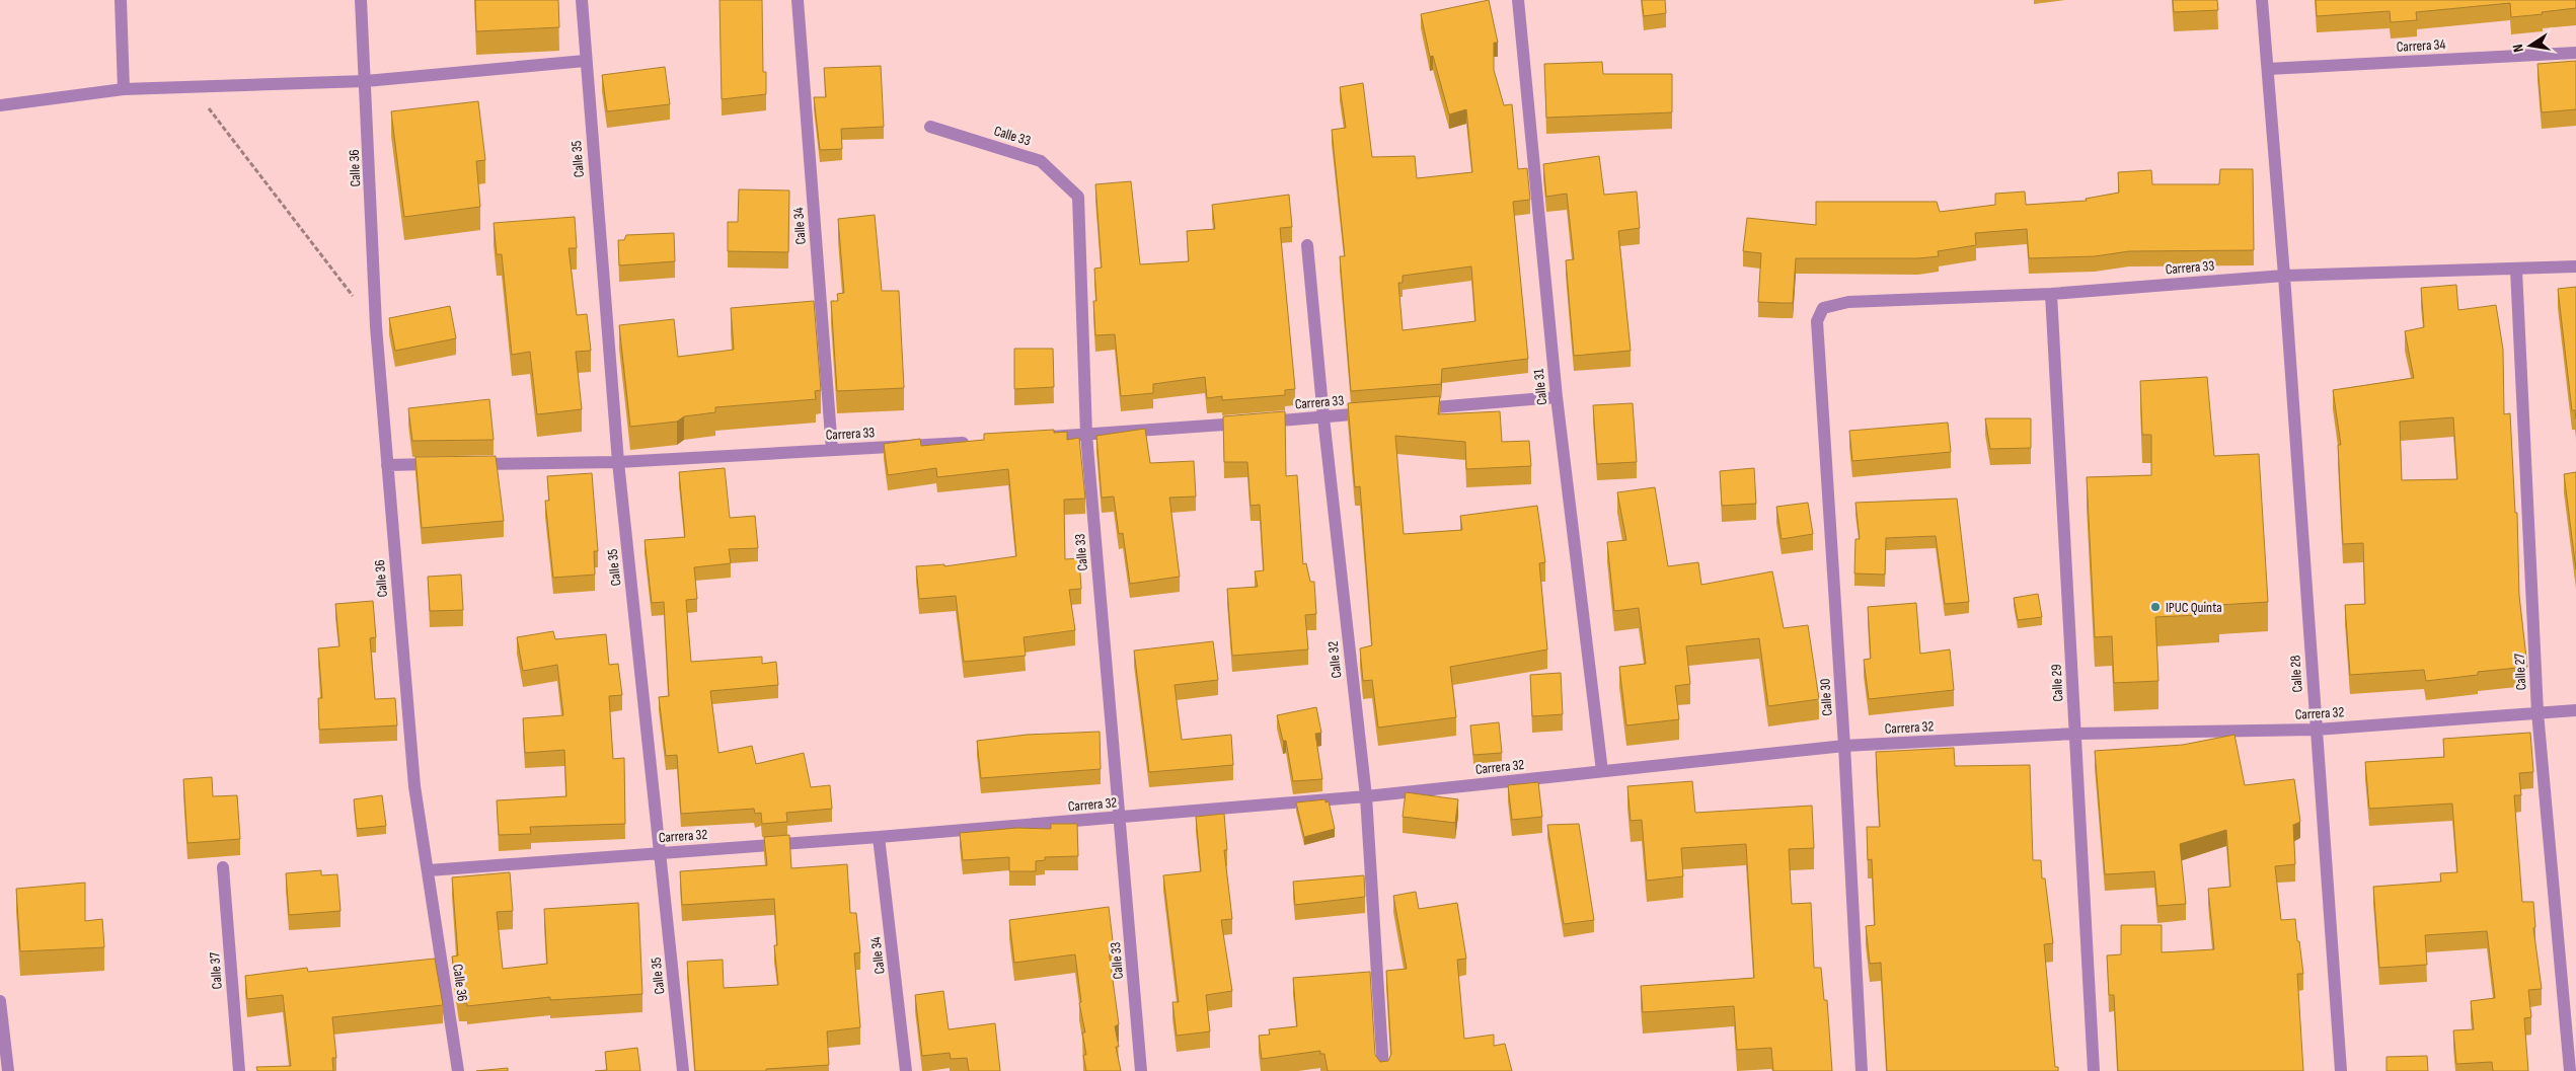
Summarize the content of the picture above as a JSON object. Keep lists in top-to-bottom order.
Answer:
{
  "streets": {
    "street": [
      "Carrera 34",
      "Calle 33",
      "Calle 35",
      "Calle 36",
      "Calle 34",
      "Carrera 33",
      "Calle 31",
      "Calle 32",
      "Calle 27",
      "Calle 28",
      "Calle 29",
      "Calle 30",
      "Carrera 32",
      "Calle 37"
    ]
  },
  "crossings": [
    ["Carrera 34", "Calle 28"],
    ["Calle 33", "Carrera 33"],
    ["Calle 33", "Carrera 32"],
    ["Calle 35", "Carrera 33"],
    ["Calle 35", "Carrera 32"],
    ["Calle 36", "Carrera 32"],
    ["Calle 34", "Carrera 33"],
    ["Calle 34", "Carrera 32"],
    ["Carrera 33", "Calle 32"],
    ["Carrera 33", "Calle 27"],
    ["Carrera 33", "Calle 28"],
    ["Carrera 33", "Calle 29"],
    ["Carrera 33", "Calle 30"],
    ["Calle 31", "Carrera 32"],
    ["Calle 32", "Carrera 32"],
    ["Calle 27", "Carrera 32"],
    ["Calle 28", "Carrera 32"],
    ["Calle 29", "Carrera 32"],
    ["Calle 30", "Carrera 32"]
  ],
  "places": ["IPUC Quinta"],
  "north": "left"
}
